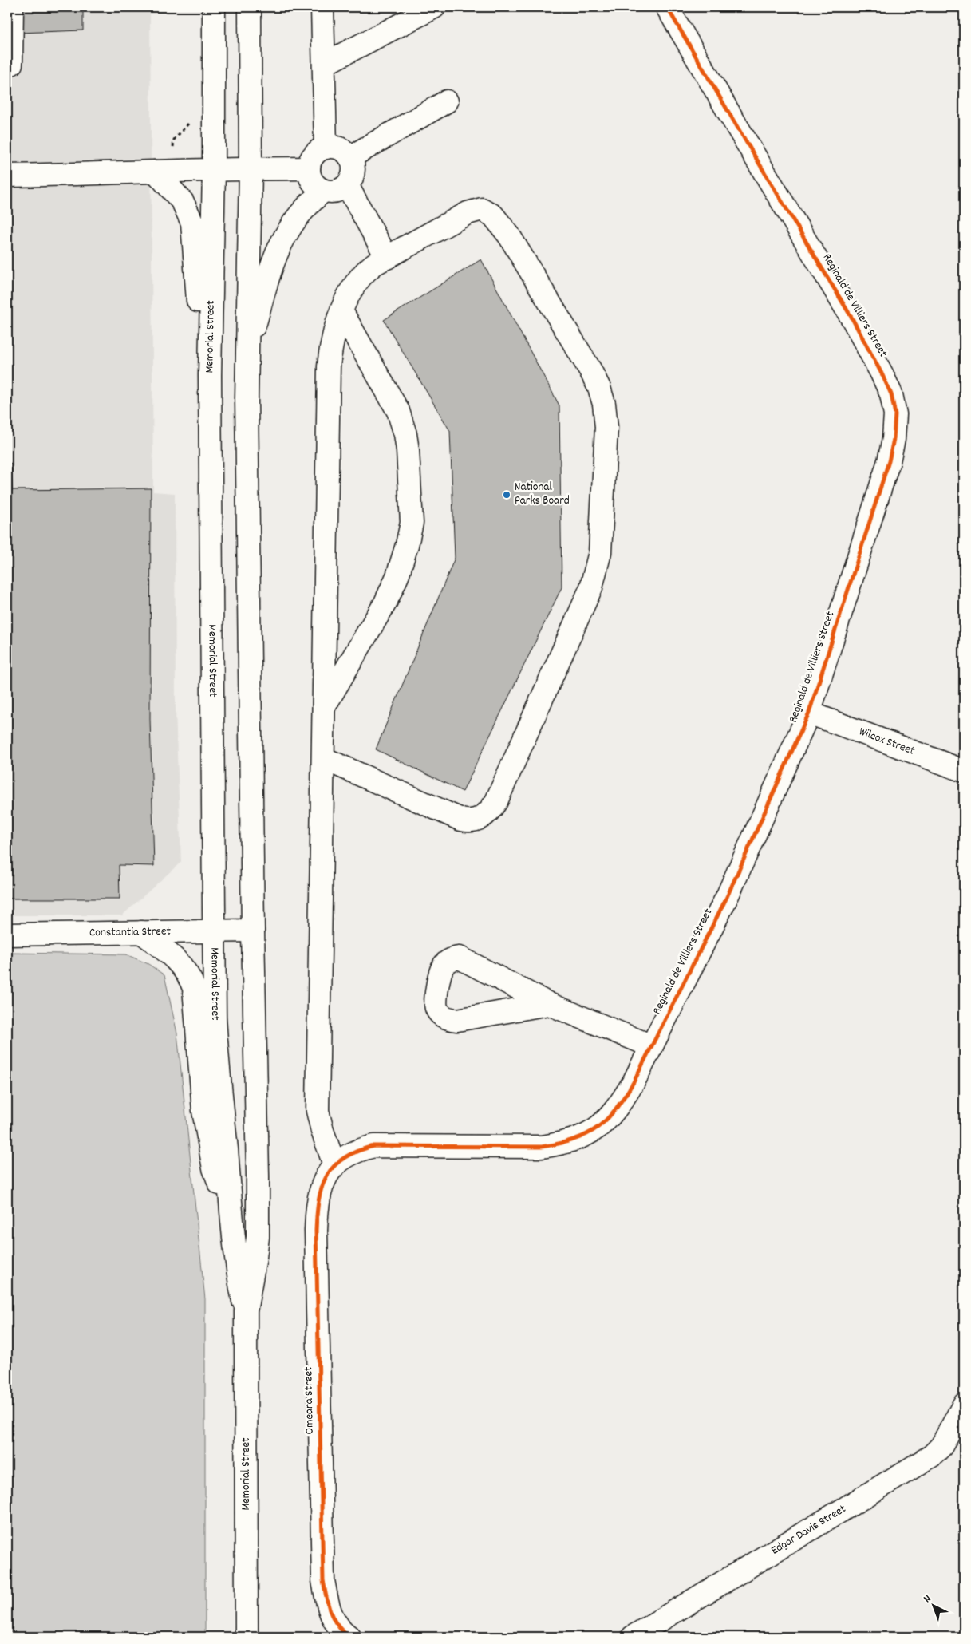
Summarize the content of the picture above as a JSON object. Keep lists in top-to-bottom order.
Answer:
{
  "streets": {
    "main road": [
      "Reginald de Villiers Street",
      "Memorial Street",
      "Wilcox Street",
      "Constantia Street",
      "Omeara Street",
      "Edgar Davis Street"
    ]
  },
  "crossings": [
    ["Reginald de Villiers Street", "Wilcox Street"],
    ["Reginald de Villiers Street", "Omeara Street"],
    ["Memorial Street", "Constantia Street"]
  ],
  "places": ["National Parks Board"],
  "north": "top left"
}
